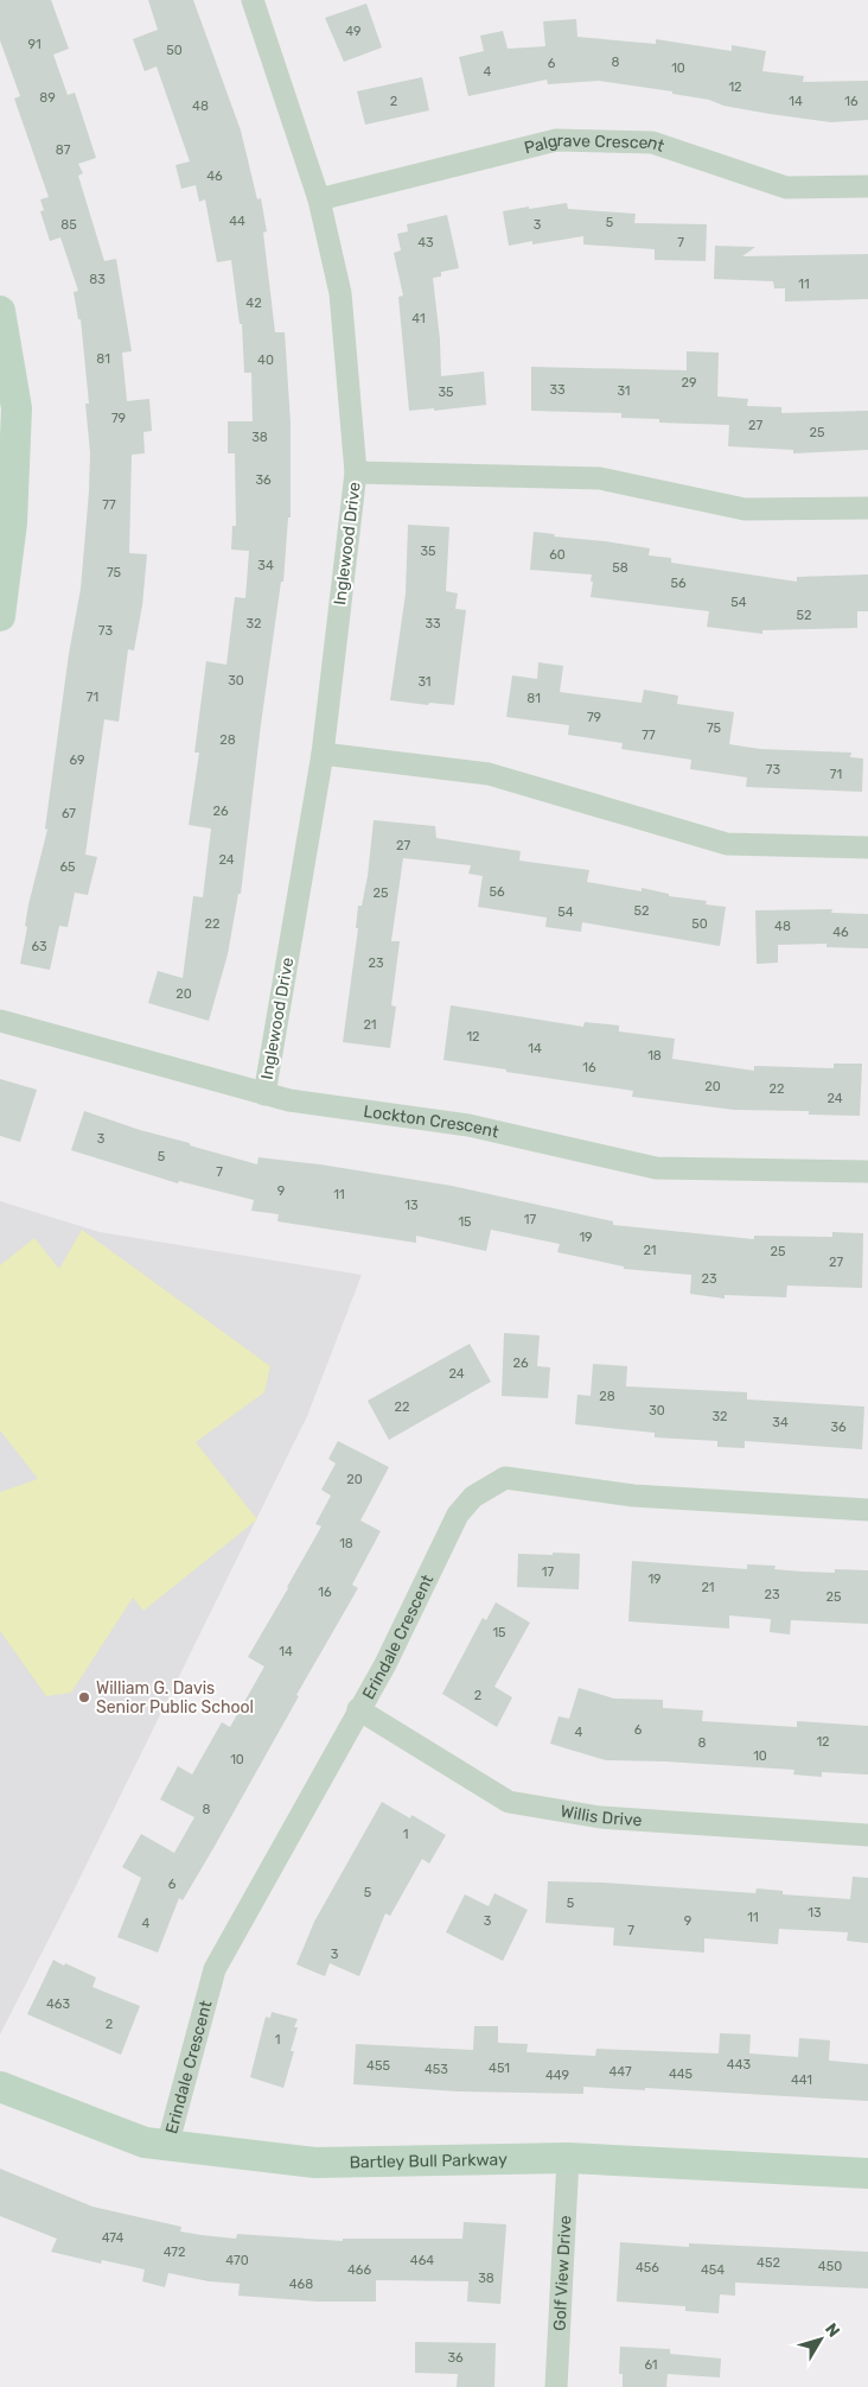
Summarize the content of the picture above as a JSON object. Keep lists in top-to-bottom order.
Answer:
{
  "streets": {
    "street": [
      "Palgrave Crescent",
      "Inglewood Drive",
      "Lockton Crescent",
      "Erindale Crescent",
      "Willis Drive",
      "Bartley Bull Parkway",
      "Golf View Drive"
    ]
  },
  "crossings": [
    ["Palgrave Crescent", "Inglewood Drive"],
    ["Inglewood Drive", "Lockton Crescent"],
    ["Erindale Crescent", "Willis Drive"],
    ["Erindale Crescent", "Bartley Bull Parkway"],
    ["Bartley Bull Parkway", "Golf View Drive"]
  ],
  "places": ["William G. Davis Senior Public School"],
  "house_numbers": [
    "49",
    "91",
    "50",
    "8",
    "6",
    "10",
    "4",
    "12",
    "89",
    "2",
    "14",
    "16",
    "48",
    "87",
    "46",
    "44",
    "5",
    "85",
    "3",
    "43",
    "7",
    "83",
    "11",
    "42",
    "41",
    "81",
    "40",
    "29",
    "33",
    "31",
    "35",
    "79",
    "27",
    "25",
    "38",
    "36",
    "77",
    "35",
    "60",
    "34",
    "58",
    "75",
    "56",
    "54",
    "52",
    "32",
    "33",
    "73",
    "30",
    "31",
    "71",
    "81",
    "79",
    "75",
    "77",
    "28",
    "69",
    "73",
    "71",
    "26",
    "67",
    "27",
    "24",
    "65",
    "56",
    "25",
    "52",
    "54",
    "22",
    "50",
    "48",
    "46",
    "63",
    "23",
    "20",
    "21",
    "12",
    "14",
    "18",
    "16",
    "20",
    "22",
    "24",
    "3",
    "5",
    "7",
    "9",
    "11",
    "13",
    "17",
    "15",
    "19",
    "21",
    "25",
    "27",
    "23",
    "26",
    "24",
    "28",
    "22",
    "30",
    "32",
    "34",
    "36",
    "20",
    "18",
    "17",
    "19",
    "21",
    "16",
    "23",
    "25",
    "15",
    "14",
    "2",
    "6",
    "4",
    "12",
    "8",
    "10",
    "10",
    "8",
    "1",
    "6",
    "5",
    "5",
    "13",
    "11",
    "3",
    "9",
    "4",
    "7",
    "3",
    "463",
    "2",
    "1",
    "443",
    "455",
    "451",
    "453",
    "447",
    "445",
    "449",
    "441",
    "474",
    "472",
    "470",
    "464",
    "452",
    "450",
    "456",
    "466",
    "454",
    "38",
    "468",
    "36",
    "61"
  ],
  "north": "top right"
}
